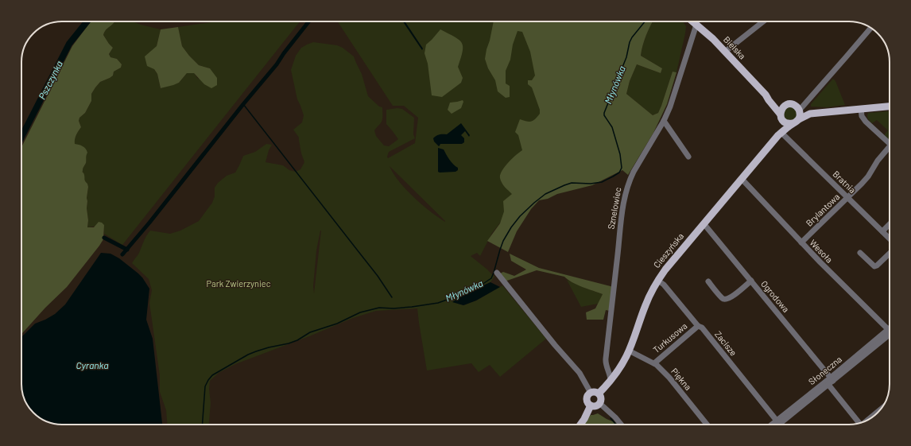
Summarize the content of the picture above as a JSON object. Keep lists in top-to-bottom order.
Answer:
{
  "streets": {
    "main road": ["Bielska", "Cieszyńska"],
    "street": [
      "Bratnia",
      "Sznelowiec",
      "Brylantowa",
      "Wesoła",
      "Ogrodowa",
      "Turkusowa",
      "Zacisze",
      "Słoneczna",
      "Piękna"
    ]
  },
  "crossings": [
    ["Bielska", "Sznelowiec"],
    ["Bielska", "Cieszyńska"],
    ["Bratnia", "Brylantowa"],
    ["Bratnia", "Cieszyńska"],
    ["Sznelowiec", "Cieszyńska"],
    ["Brylantowa", "Wesoła"],
    ["Cieszyńska", "Wesoła"],
    ["Cieszyńska", "Ogrodowa"],
    ["Cieszyńska", "Zacisze"],
    ["Cieszyńska", "Piękna"],
    ["Ogrodowa", "Słoneczna"],
    ["Turkusowa", "Zacisze"],
    ["Turkusowa", "Piękna"],
    ["Zacisze", "Słoneczna"]
  ],
  "water": ["Pszczynka", "Młynówka", "Cyranka"],
  "parks": ["Park Zwierzyniec"]
}
